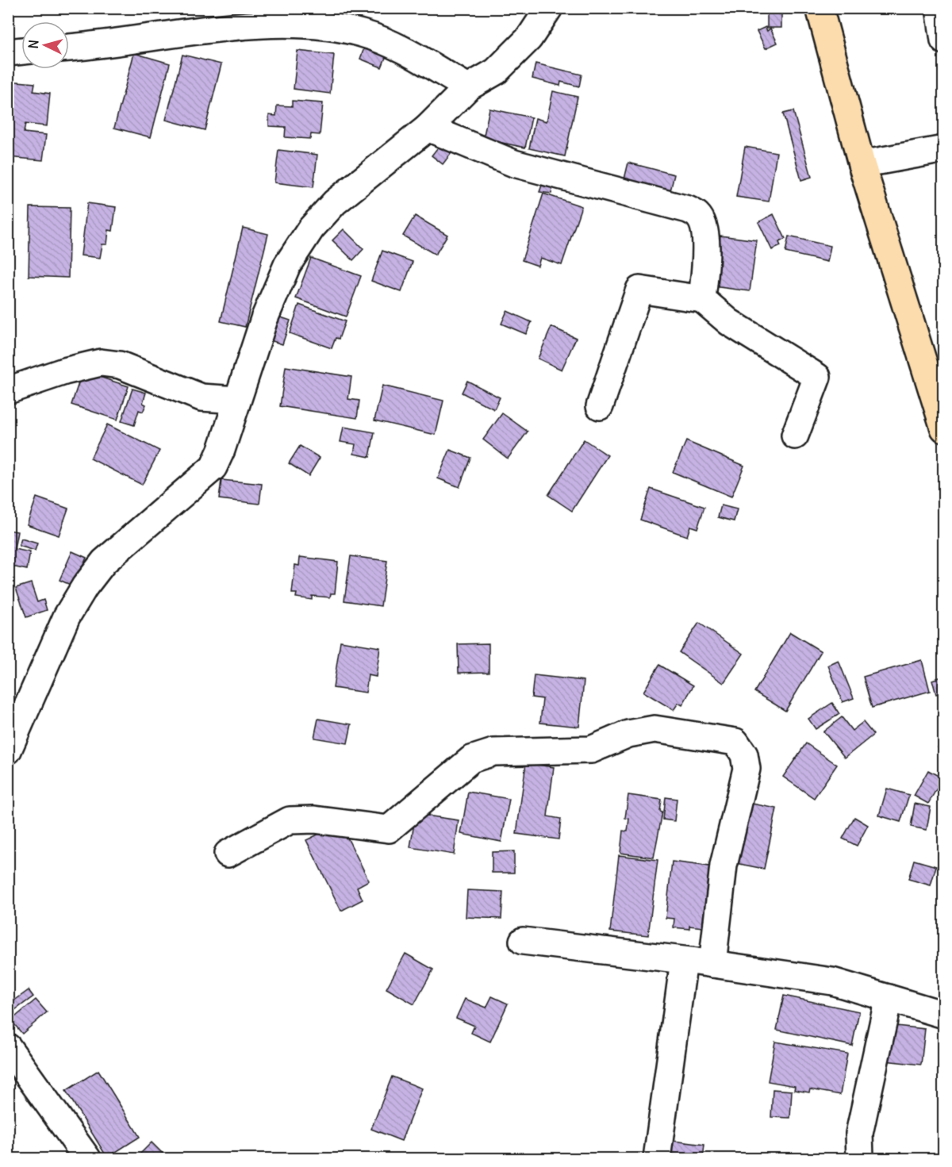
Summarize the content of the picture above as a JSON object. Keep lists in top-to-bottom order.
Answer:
{
  "north": "left"
}
